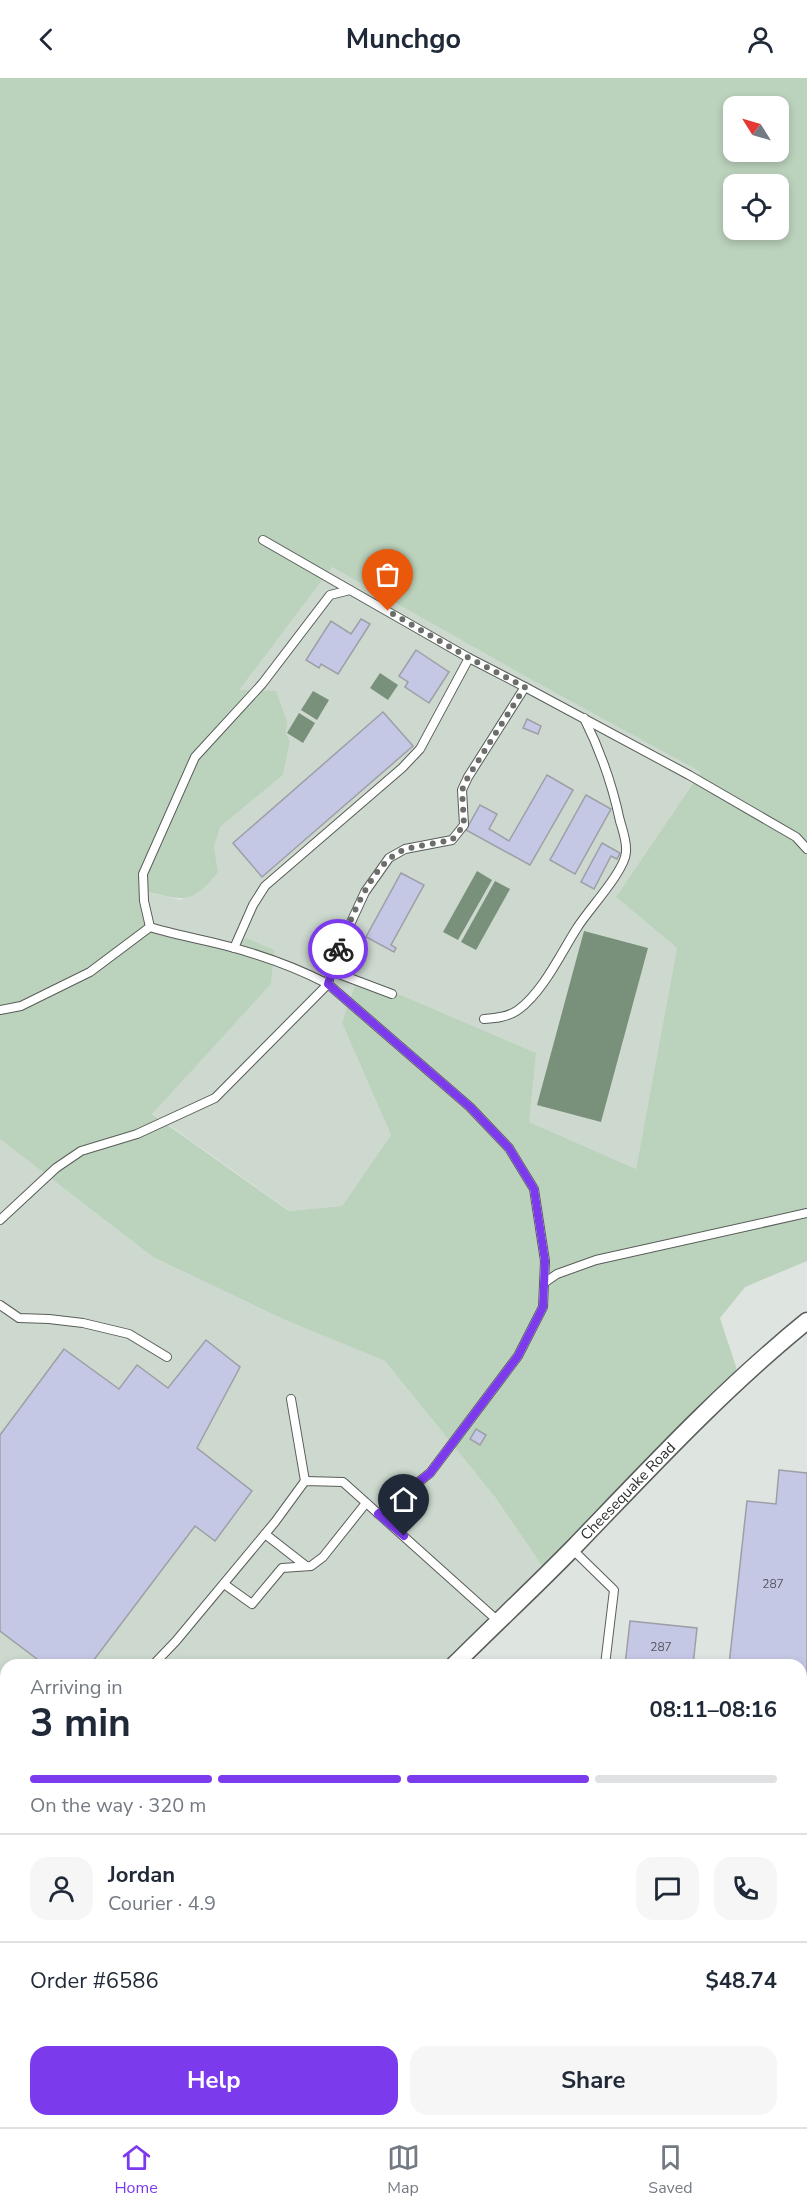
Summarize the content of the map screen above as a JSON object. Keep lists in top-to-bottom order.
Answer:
{
  "streets": {
    "street": ["Cheesequake Road"]
  },
  "house_numbers": ["287", "287"],
  "north": "top left",
  "page": {
    "header": "Munchgo",
    "heading": ["3 min", "Arriving in", "08:11–08:16"],
    "panel": [
      "Jordan",
      "Courier · 4.9",
      "Order #6586",
      "$48.74"
    ],
    "bar": "On the way · 320 m",
    "buttons": ["Help", "Share"],
    "tabs": ["Home", "Map", "Saved"]
  }
}
